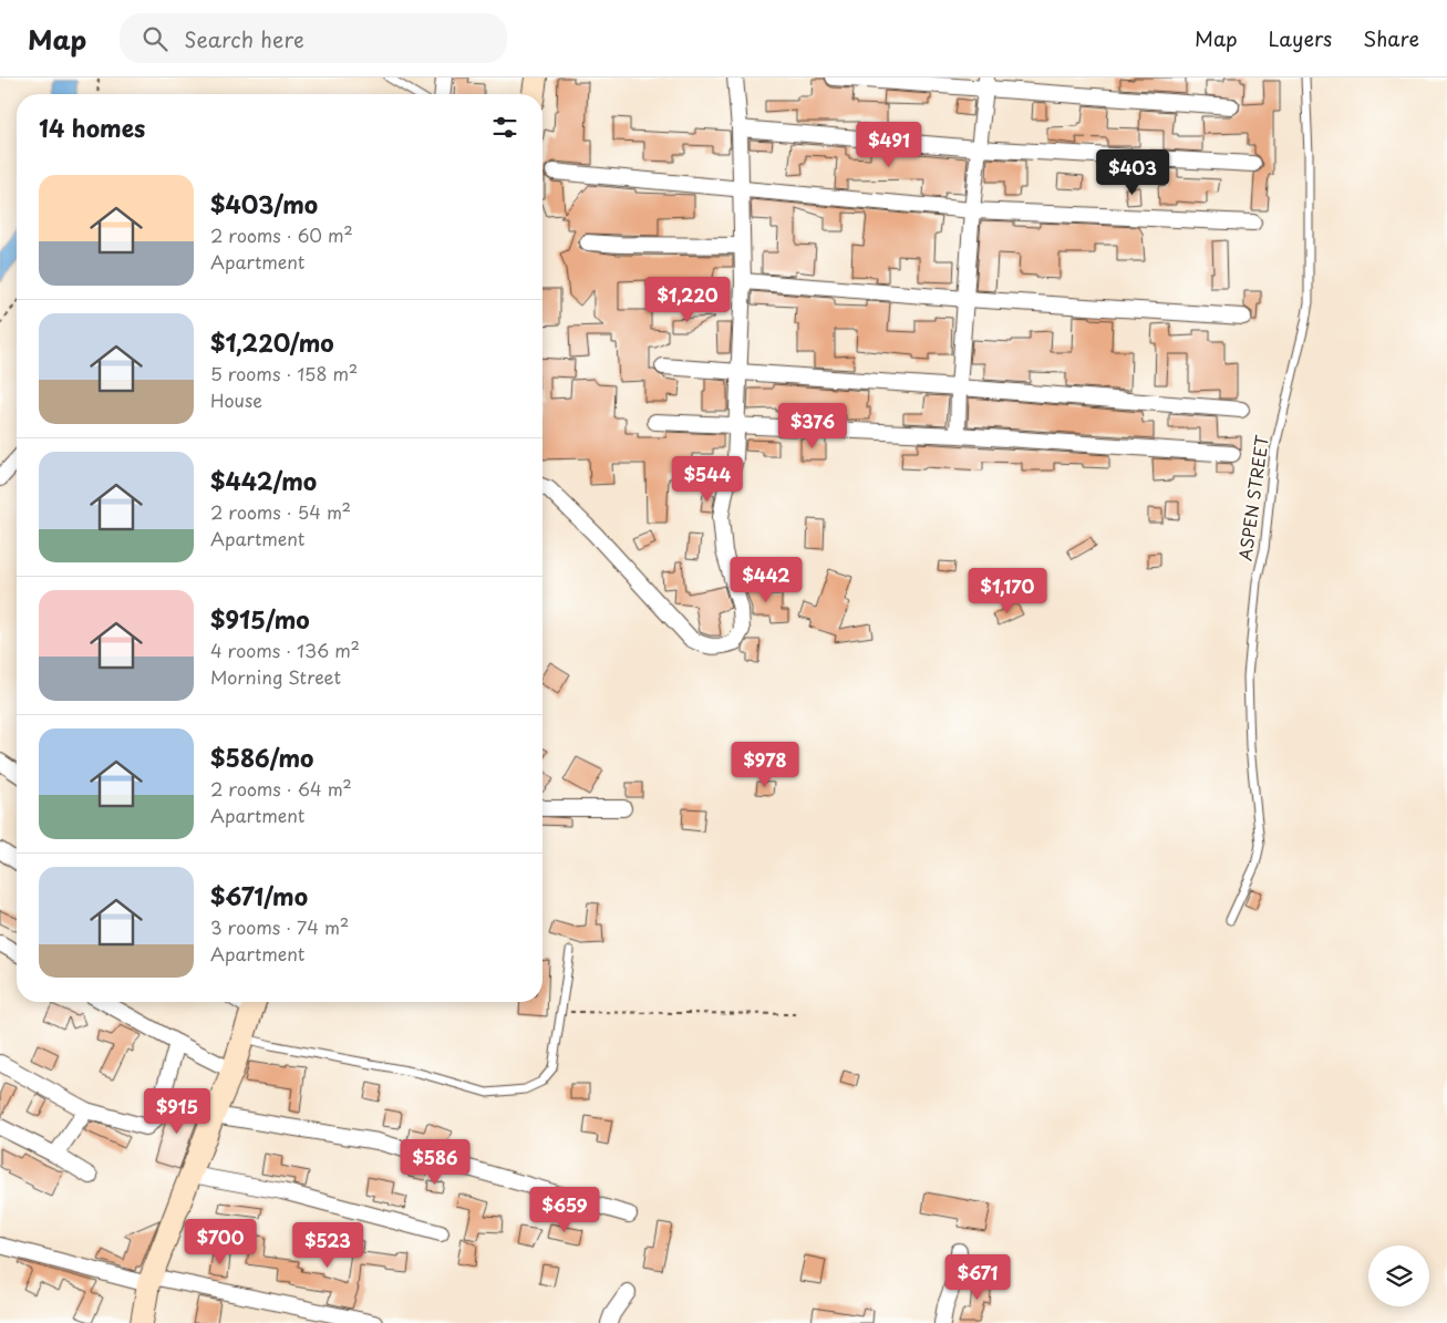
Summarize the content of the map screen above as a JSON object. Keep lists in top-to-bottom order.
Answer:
{
  "streets": {
    "lane": ["ASPEN STREET"]
  },
  "page": {
    "header": "Map",
    "search": "Search here",
    "nav": ["Map", "Layers", "Share"],
    "heading": "14 homes",
    "price": [
      "$491",
      "$403",
      "$1,220",
      "$376",
      "$544",
      "$442",
      "$1,170",
      "$978",
      "$915",
      "$586",
      "$659",
      "$700",
      "$523",
      "$671"
    ],
    "list": [
      {
        "name": "$403/mo",
        "note": "2 rooms · 60 m² · Apartment"
      },
      {
        "name": "$1,220/mo",
        "note": "5 rooms · 158 m² · House"
      },
      {
        "name": "$442/mo",
        "note": "2 rooms · 54 m² · Apartment"
      },
      {
        "name": "$915/mo",
        "note": "4 rooms · 136 m² · Morning Street"
      },
      {
        "name": "$586/mo",
        "note": "2 rooms · 64 m² · Apartment"
      },
      {
        "name": "$671/mo",
        "note": "3 rooms · 74 m² · Apartment"
      }
    ]
  }
}
